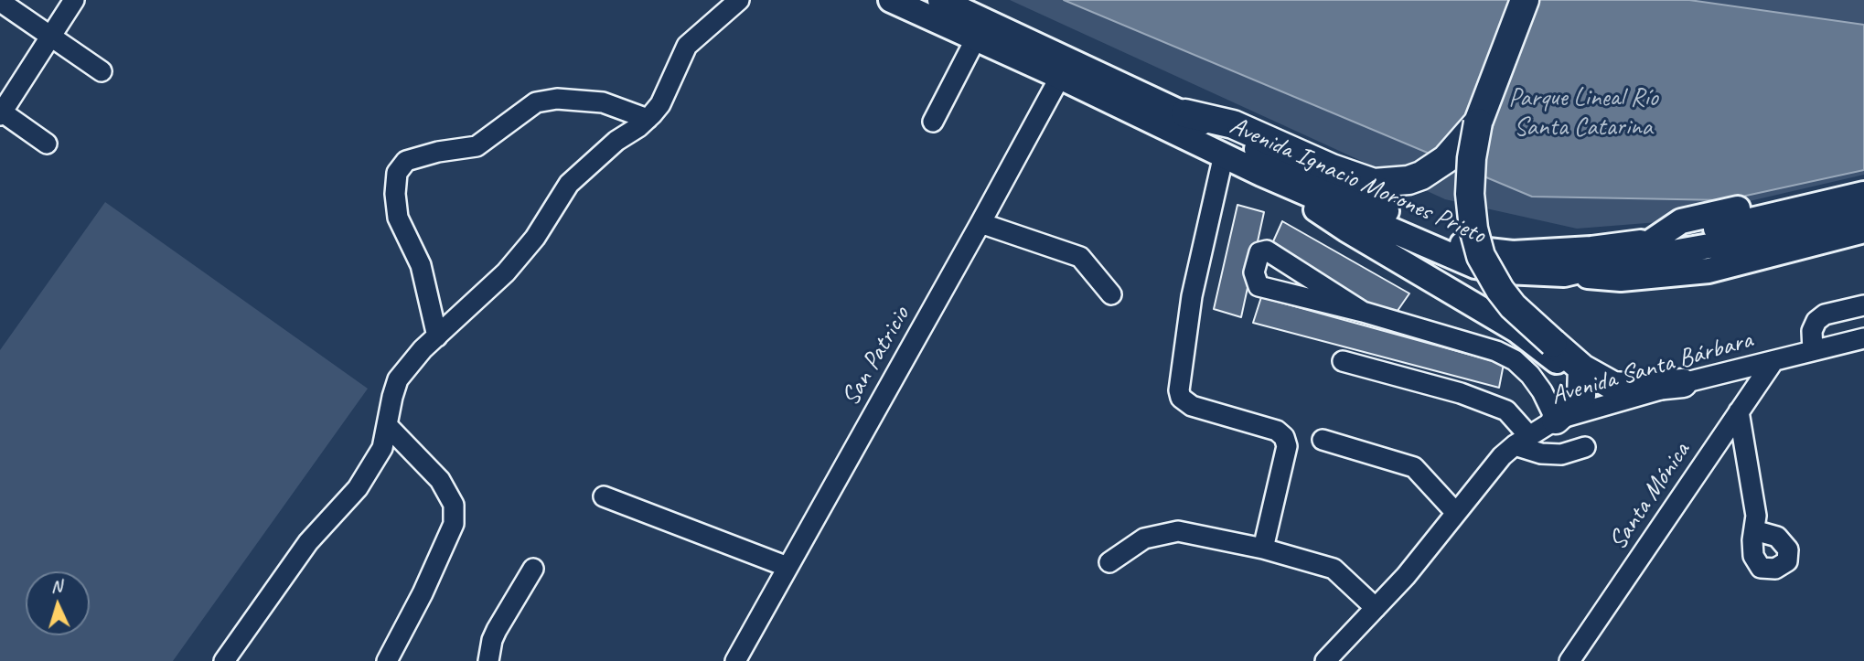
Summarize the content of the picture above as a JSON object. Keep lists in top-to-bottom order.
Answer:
{
  "streets": {
    "main road": ["Avenida Ignacio Morones Prieto"],
    "street": ["San Patricio", "Avenida Santa Bárbara", "Santa Mónica"]
  },
  "crossings": [
    ["Avenida Ignacio Morones Prieto", "San Patricio"],
    ["Avenida Santa Bárbara", "Santa Mónica"]
  ],
  "parks": ["Parque Lineal Río Santa Catarina"],
  "north": "top"
}
